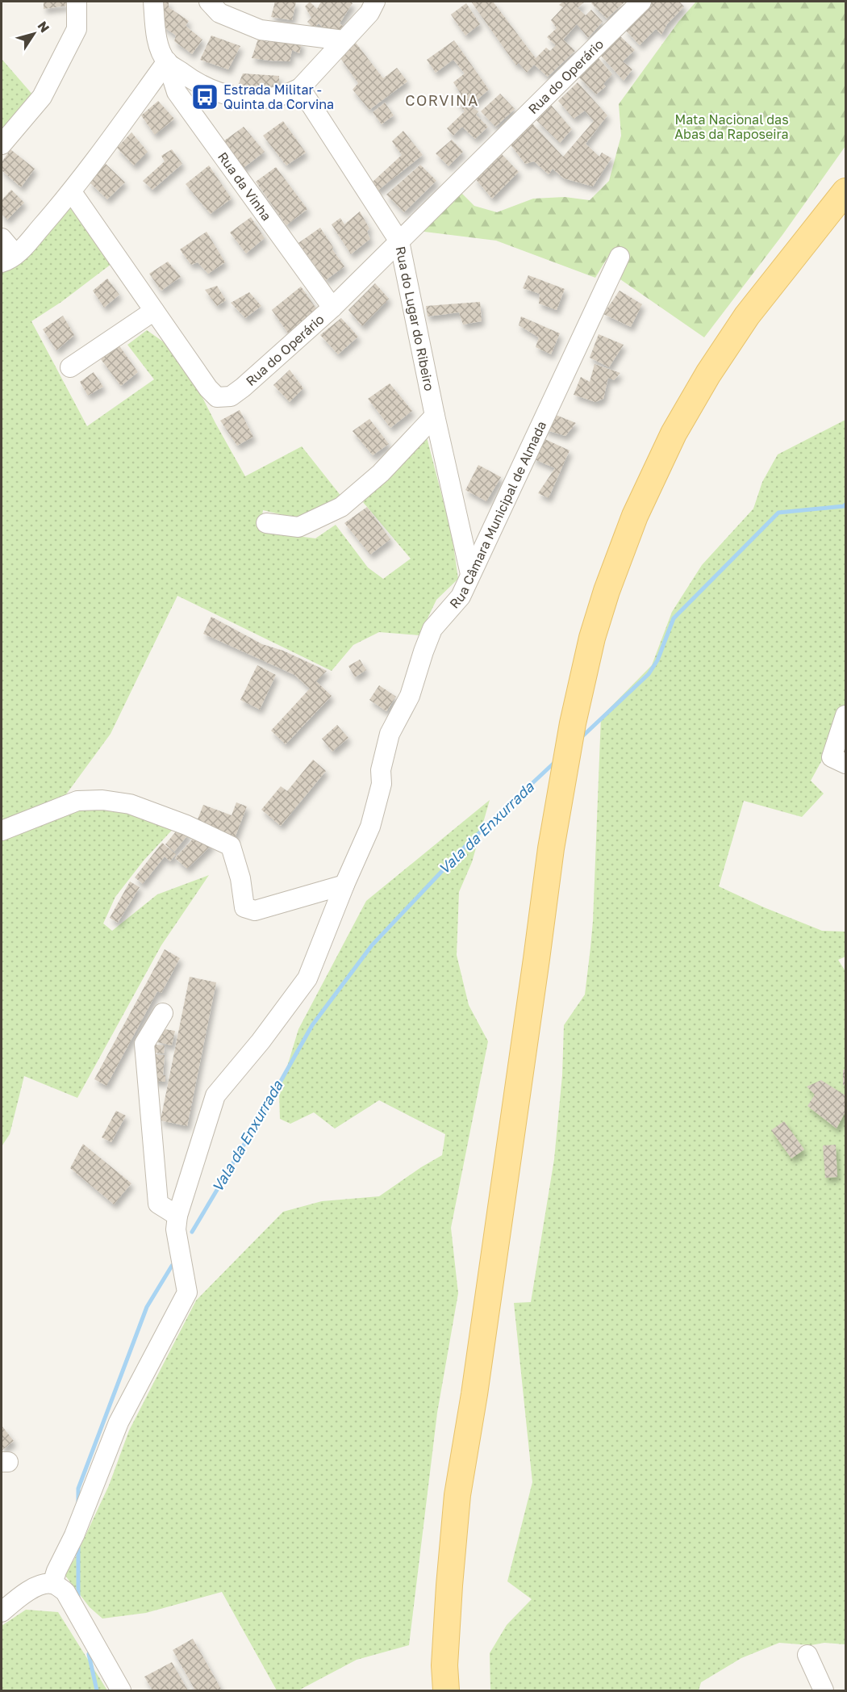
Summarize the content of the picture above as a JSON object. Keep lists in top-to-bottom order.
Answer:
{
  "streets": {
    "street": [
      "Rua do Operário",
      "Rua da Vinha",
      "Rua do Lugar do Ribeiro",
      "Rua Câmara Municipal de Almada"
    ]
  },
  "crossings": [
    ["Rua do Operário", "Rua da Vinha"],
    ["Rua do Operário", "Rua do Lugar do Ribeiro"],
    ["Rua do Lugar do Ribeiro", "Rua Câmara Municipal de Almada"]
  ],
  "districts": ["CORVINA"],
  "water": ["Vala da Enxurrada"],
  "parks": ["Mata Nacional das Abas da Raposeira"],
  "places": {
    "bus stop": ["Estrada Militar - Quinta da Corvina"]
  },
  "north": "top right"
}
